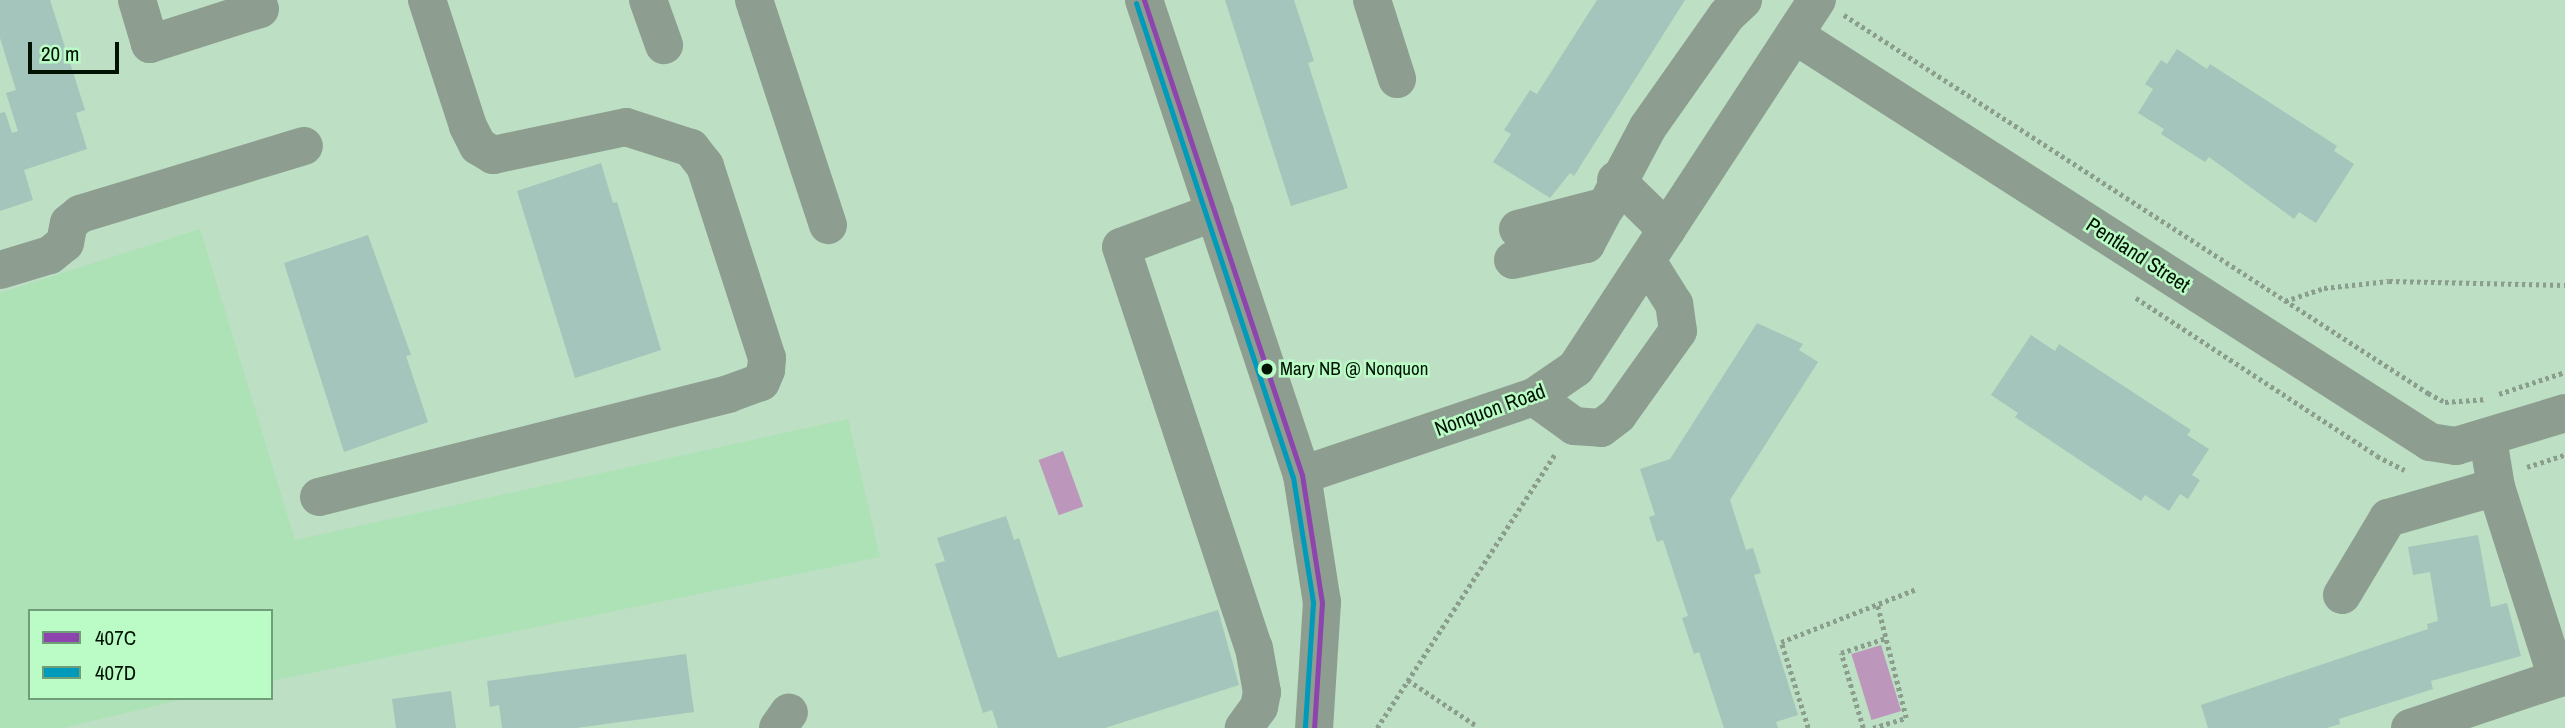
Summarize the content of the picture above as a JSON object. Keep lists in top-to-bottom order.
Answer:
{
  "streets": {
    "street": ["Pentland Street", "Nonquon Road"]
  },
  "crossings": [
    ["Pentland Street", "Nonquon Road"]
  ],
  "places": ["Mary NB @ Nonquon"],
  "lines": ["transit line 407C", "transit line 407D"],
  "legend": ["407C", "407D"],
  "scale_bar": "20 m"
}
